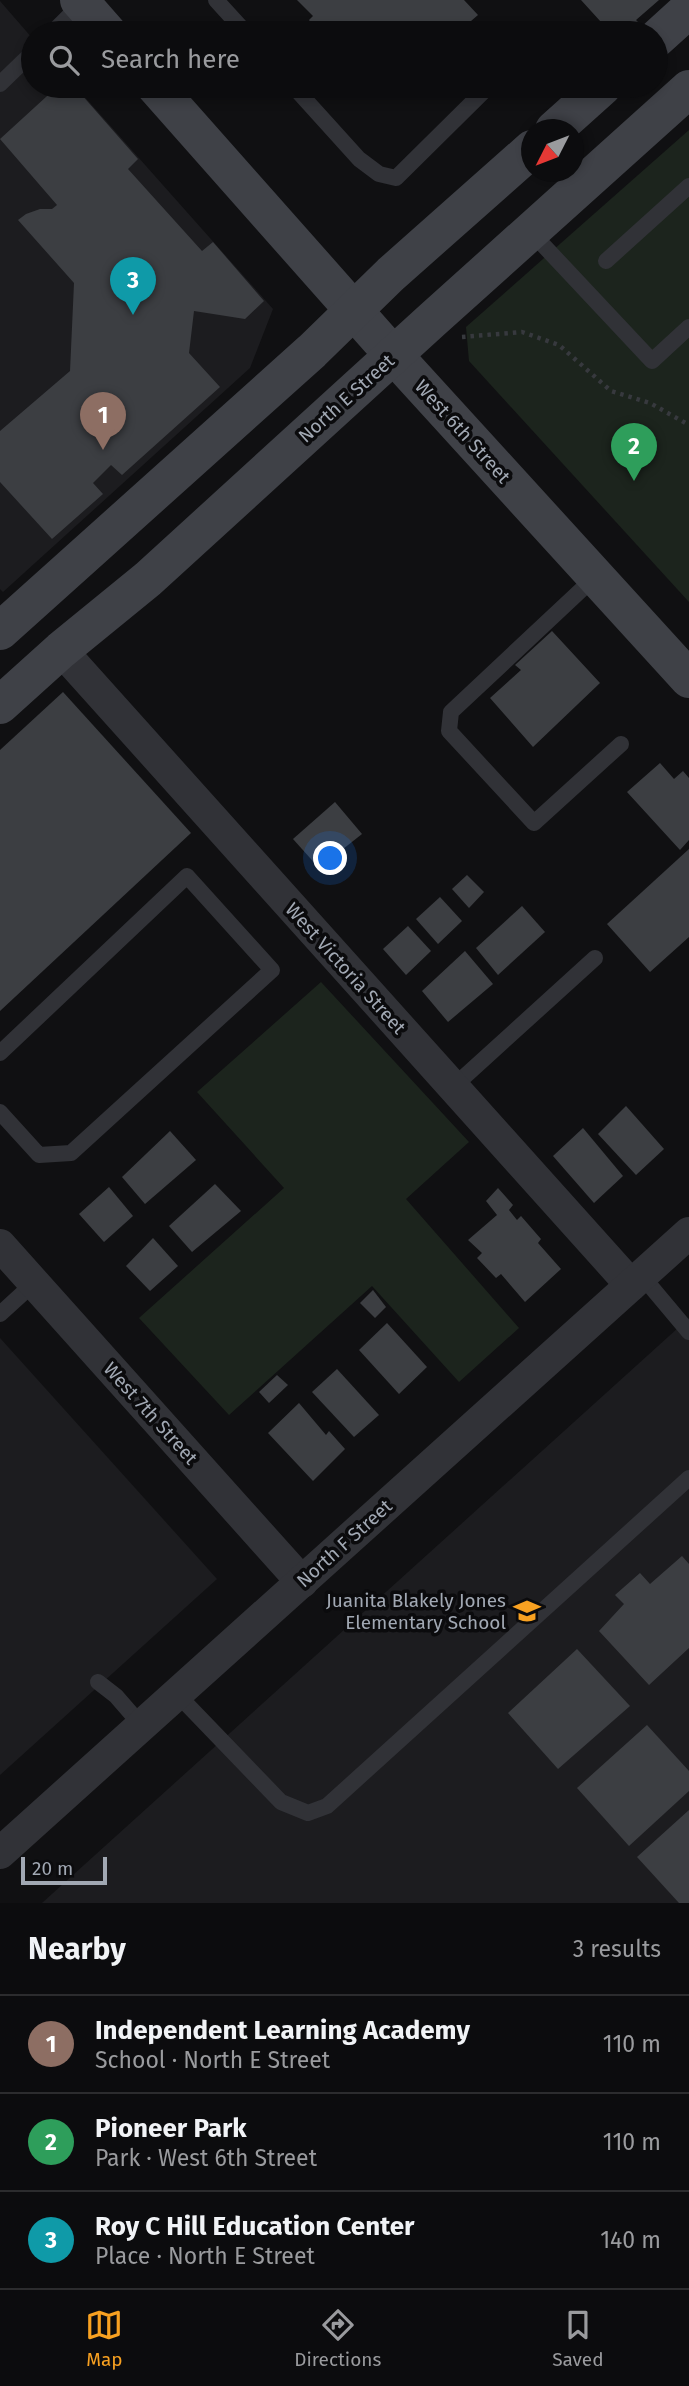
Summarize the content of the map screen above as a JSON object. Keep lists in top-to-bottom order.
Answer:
{
  "streets": {
    "main road": ["North E Street", "West 6th Street"],
    "street": ["West Victoria Street", "West 7th Street", "North F Street"]
  },
  "crossings": [
    ["North E Street", "West 6th Street"],
    ["North E Street", "West Victoria Street"],
    ["West Victoria Street", "North F Street"],
    ["West 7th Street", "North F Street"]
  ],
  "places": {
    "school or university": ["Juanita Blakely Jones Elementary School"]
  },
  "scale_bar": "20 m",
  "north": "bottom left",
  "page": {
    "search": "Search here",
    "pins": ["3", "1", "2"],
    "scale": "20 m",
    "heading": ["Nearby", "3 results"],
    "list": [
      {
        "mark": "1",
        "name": "Independent Learning Academy",
        "note": "School · North E Street",
        "value": "110 m"
      },
      {
        "mark": "2",
        "name": "Pioneer Park",
        "note": "Park · West 6th Street",
        "value": "110 m"
      },
      {
        "mark": "3",
        "name": "Roy C Hill Education Center",
        "note": "Place · North E Street",
        "value": "140 m"
      }
    ],
    "nav": ["Map", "Directions", "Saved"]
  }
}
